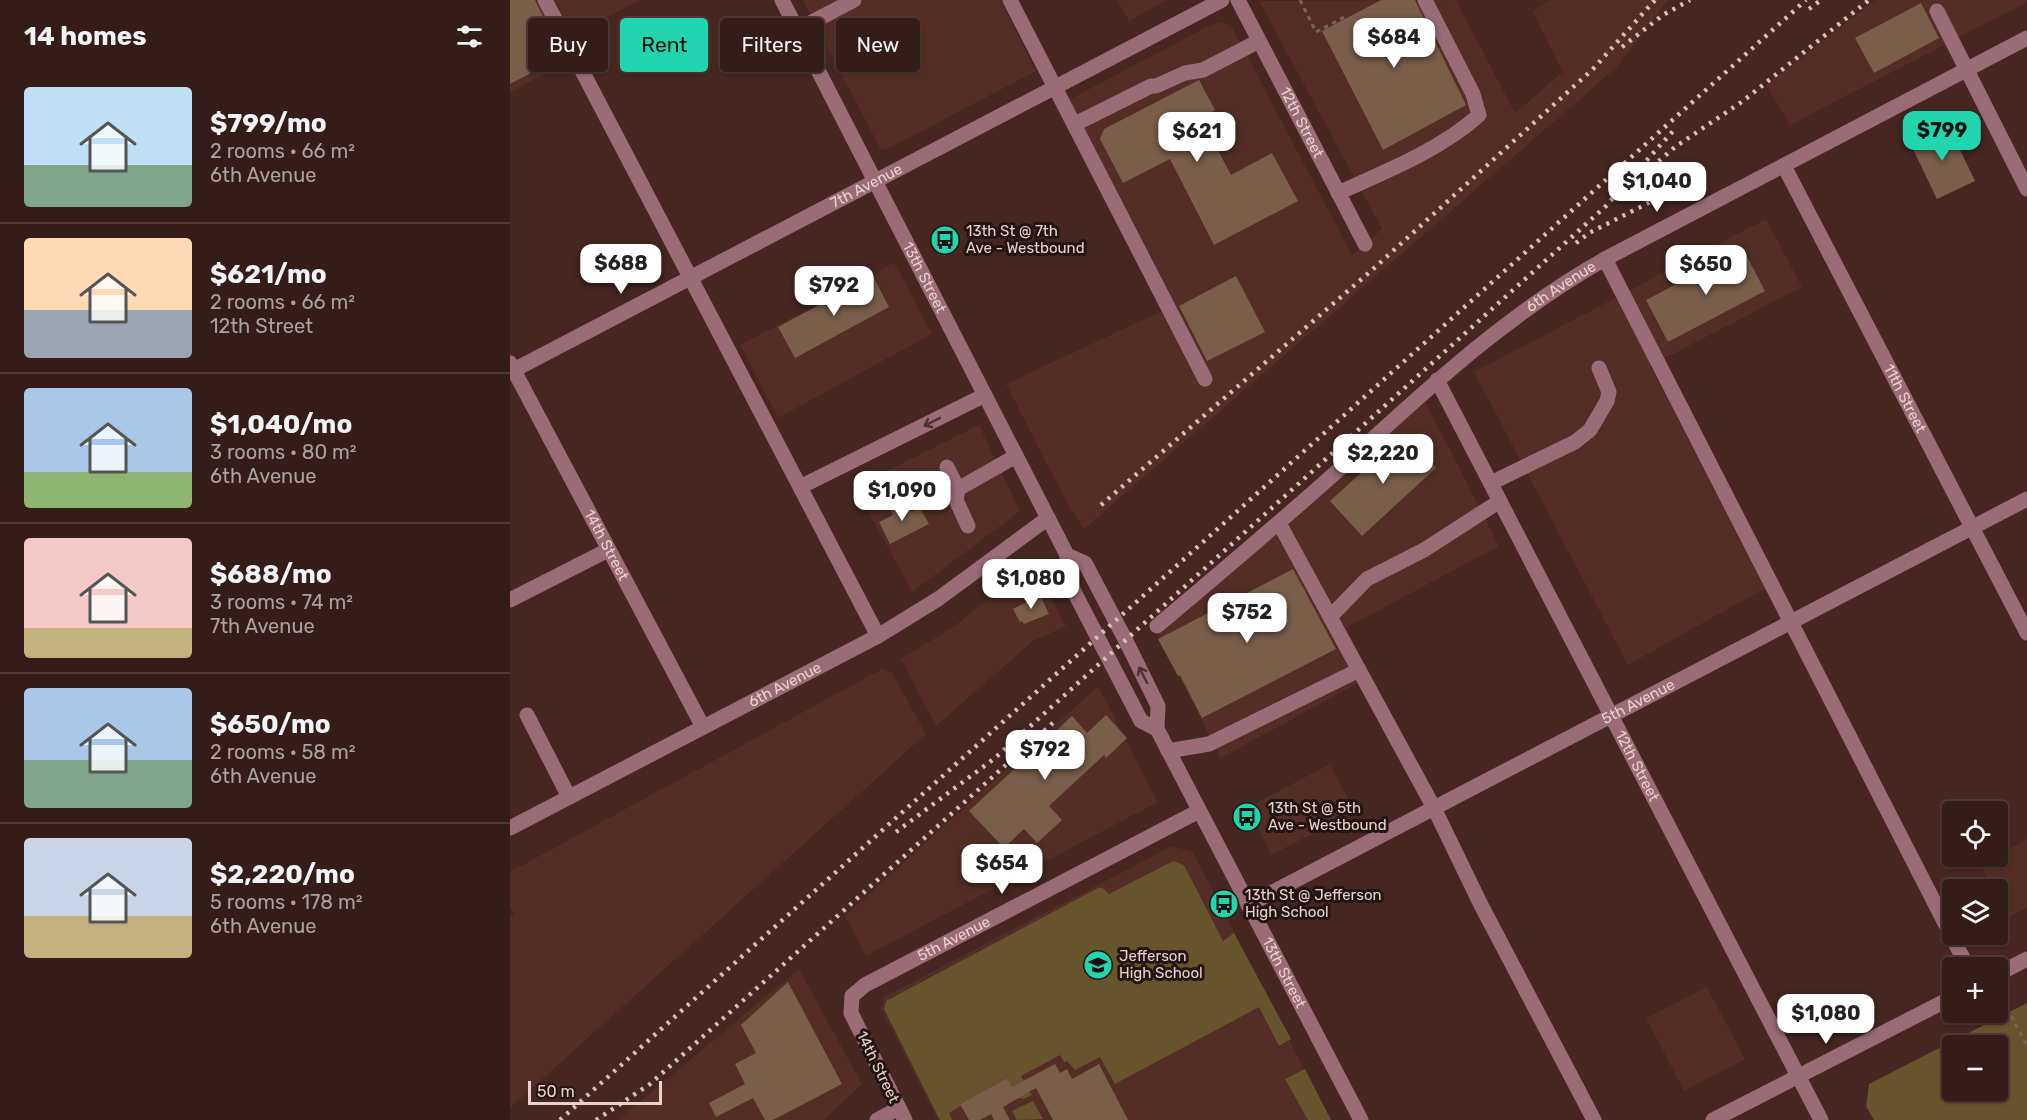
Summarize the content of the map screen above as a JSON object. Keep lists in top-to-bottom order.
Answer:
{
  "streets": {
    "street": [
      "12th Street",
      "7th Avenue",
      "13th Street",
      "6th Avenue",
      "11th Street",
      "14th Street",
      "5th Avenue"
    ]
  },
  "crossings": [
    ["12th Street", "6th Avenue"],
    ["12th Street", "5th Avenue"],
    ["7th Avenue", "13th Street"],
    ["7th Avenue", "14th Street"],
    ["13th Street", "6th Avenue"],
    ["13th Street", "5th Avenue"],
    ["6th Avenue", "11th Street"],
    ["6th Avenue", "14th Street"],
    ["11th Street", "5th Avenue"],
    ["14th Street", "5th Avenue"]
  ],
  "places": {
    "bus stop": ["13th St @ 7th Ave - Westbound", "13th St @ 5th Ave - Westbound", "13th St @ Jefferson High School"],
    "school or university": ["Jefferson High School"]
  },
  "scale_bar": "50 m",
  "page": {
    "heading": "14 homes",
    "price": [
      "$684",
      "$799",
      "$621",
      "$1,040",
      "$688",
      "$650",
      "$792",
      "$2,220",
      "$1,090",
      "$1,080",
      "$752",
      "$792",
      "$654",
      "$1,080"
    ],
    "chip": [
      "Buy",
      "Rent",
      "Filters",
      "New"
    ],
    "list": [
      {
        "name": "$799/mo",
        "note": "2 rooms · 66 m² · 6th Avenue"
      },
      {
        "name": "$621/mo",
        "note": "2 rooms · 66 m² · 12th Street"
      },
      {
        "name": "$1,040/mo",
        "note": "3 rooms · 80 m² · 6th Avenue"
      },
      {
        "name": "$688/mo",
        "note": "3 rooms · 74 m² · 7th Avenue"
      },
      {
        "name": "$650/mo",
        "note": "2 rooms · 58 m² · 6th Avenue"
      },
      {
        "name": "$2,220/mo",
        "note": "5 rooms · 178 m² · 6th Avenue"
      }
    ],
    "map_buttons": ["+", "−"],
    "scale": "50 m"
  }
}
